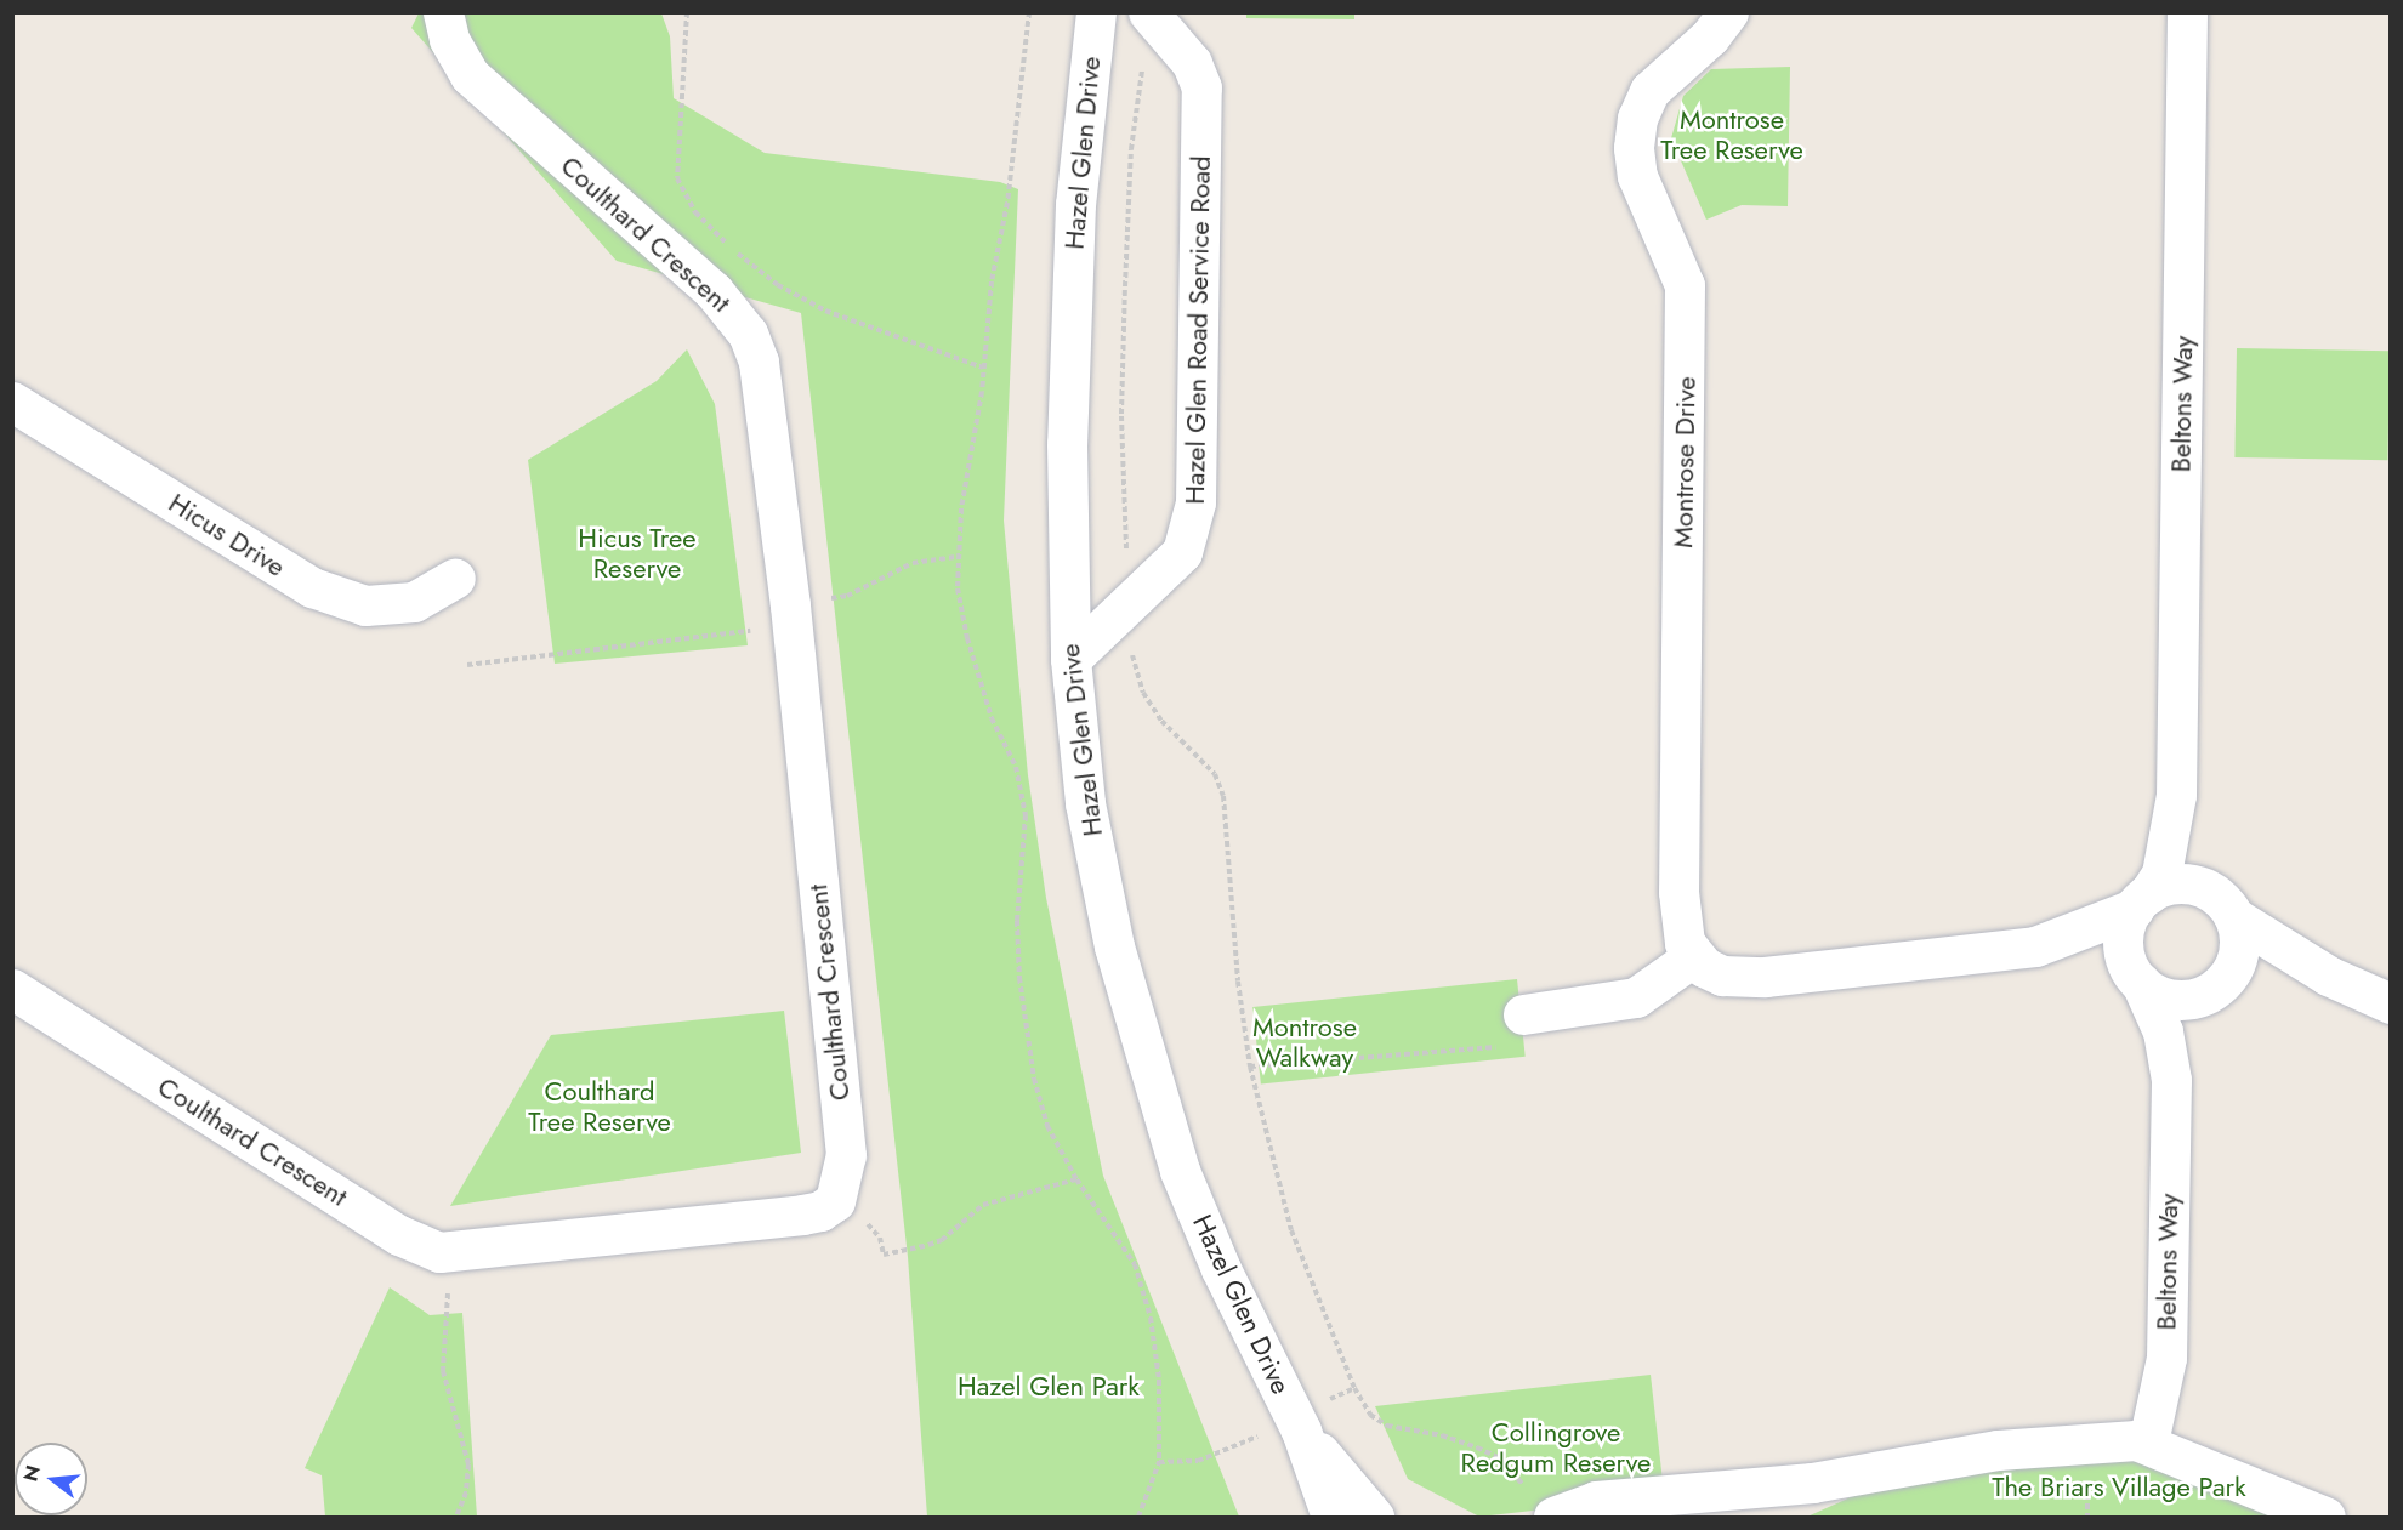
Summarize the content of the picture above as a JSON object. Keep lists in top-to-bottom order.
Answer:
{
  "streets": {
    "street": [
      "Hazel Glen Drive",
      "Coulthard Crescent",
      "Hazel Glen Road Service Road",
      "Beltons Way",
      "Montrose Drive",
      "Hicus Drive"
    ]
  },
  "crossings": [
    ["Hazel Glen Drive", "Hazel Glen Road Service Road"]
  ],
  "parks": [
    "Montrose Tree Reserve",
    "Hicus Tree Reserve",
    "Montrose Walkway",
    "Coulthard Tree Reserve",
    "Hazel Glen Park",
    "Collingrove Redgum Reserve",
    "The Briars Village Park"
  ],
  "north": "left"
}
